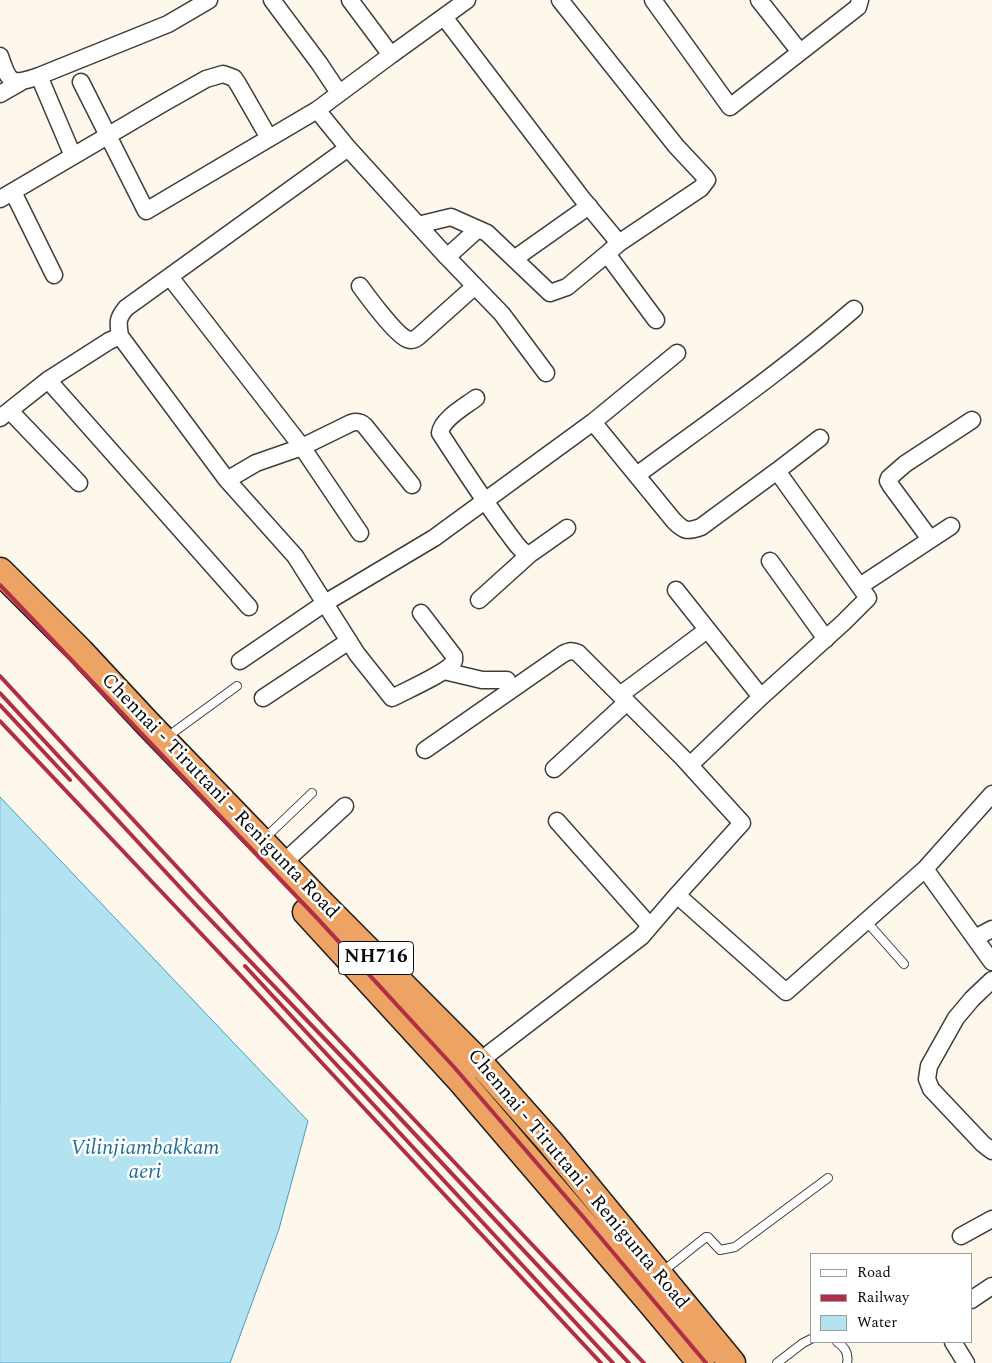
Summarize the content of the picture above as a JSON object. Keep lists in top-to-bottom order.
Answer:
{
  "streets": {
    "highway": ["Chennai - Tiruttani - Renigunta Road", "NH716"]
  },
  "water": ["Vilinjiambakkam aeri"],
  "legend": ["Road", "Railway", "Water"]
}
